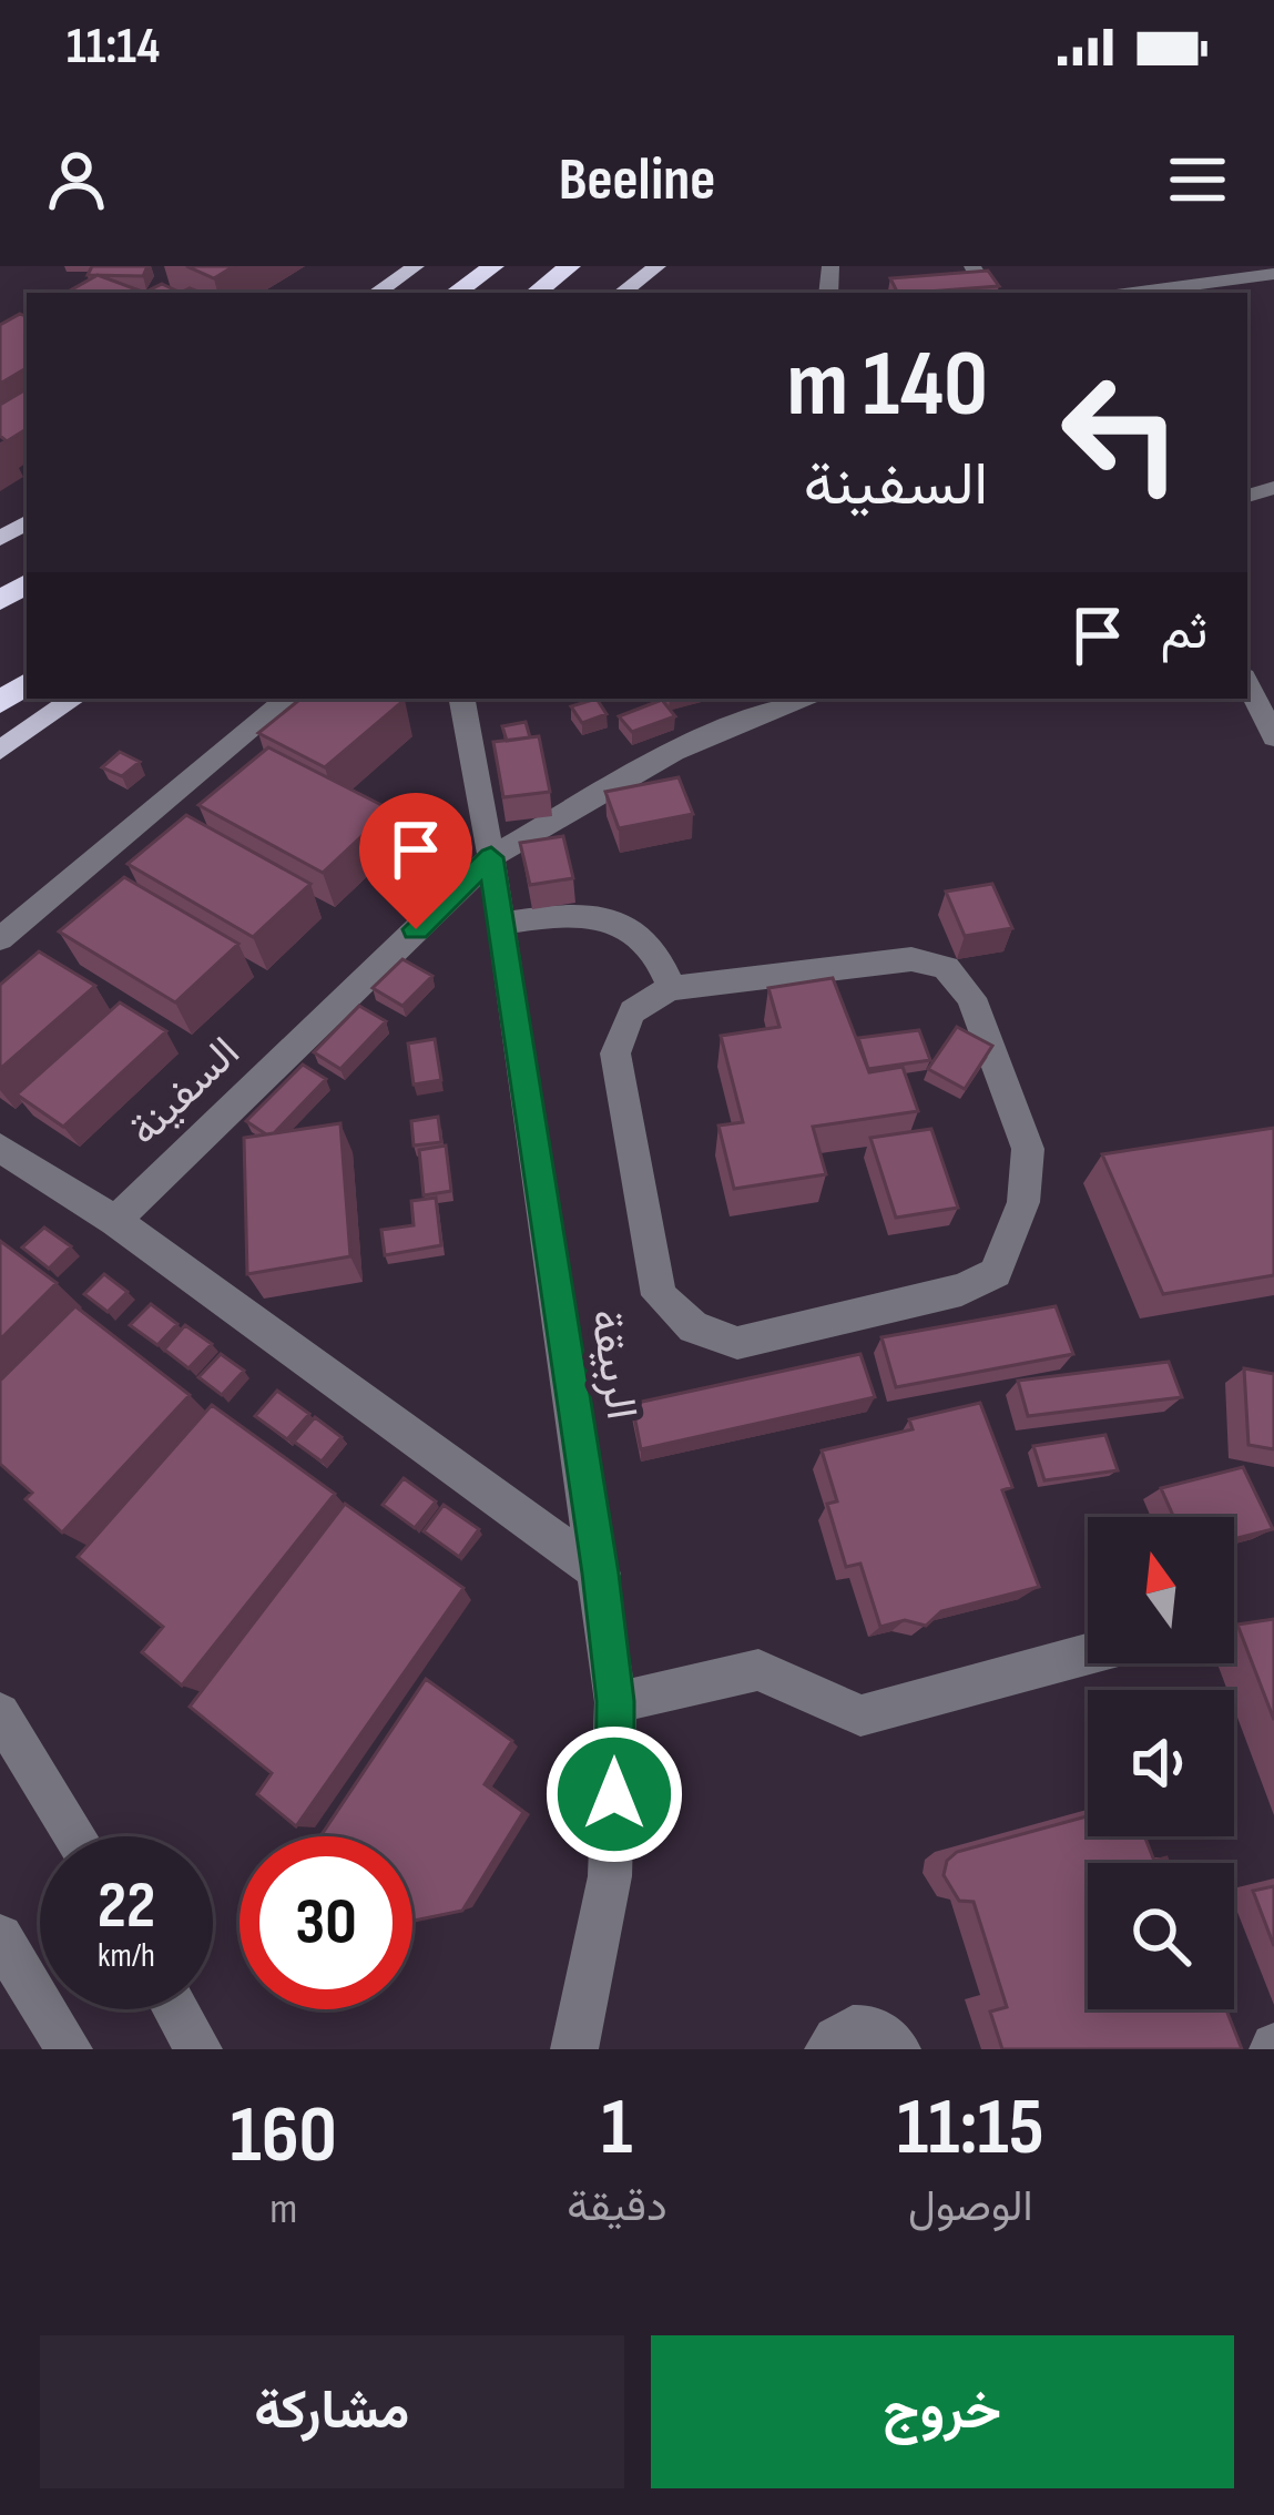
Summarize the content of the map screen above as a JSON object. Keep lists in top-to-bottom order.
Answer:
{
  "streets": {
    "street": ["السفينة", "الربيقة"]
  },
  "crossings": [
    ["السفينة", "الربيقة"]
  ],
  "north": "top",
  "page": {
    "status": "11:14",
    "header": "Beeline",
    "turn": ["140 m", "السفينة"],
    "then": "ثم",
    "speed": "22 km/h",
    "limit": "30",
    "eta": [
      "11:15",
      "الوصول",
      "1",
      "دقيقة",
      "160",
      "m"
    ],
    "buttons": ["خروج", "مشاركة"]
  }
}
